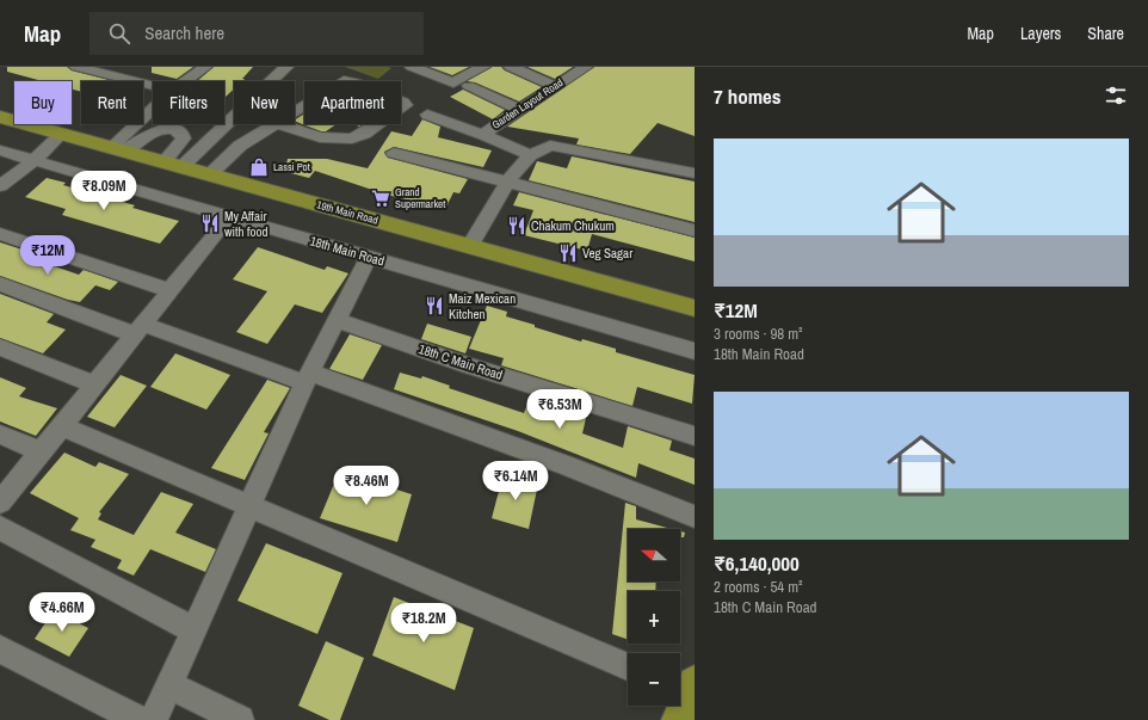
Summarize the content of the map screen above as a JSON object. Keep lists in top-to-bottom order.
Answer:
{
  "streets": {
    "main road": ["19th Main Road"],
    "street": ["Garden Layout Road", "18th Main Road", "18th C Main Road"]
  },
  "places": {
    "shop": ["Lassi Pot"],
    "supermarket": ["Grand Supermarket"],
    "restaurant": [
      "My Affair with food",
      "Chakum Chukum",
      "Veg Sagar",
      "Maiz Mexican Kitchen"
    ]
  },
  "north": "left",
  "page": {
    "header": "Map",
    "search": "Search here",
    "nav": ["Map", "Layers", "Share"],
    "heading": "7 homes",
    "chip": [
      "Buy",
      "Rent",
      "Filters",
      "New",
      "Apartment"
    ],
    "list": [
      {
        "name": "₹12M",
        "note": "3 rooms · 98 m² · 18th Main Road"
      },
      {
        "name": "₹6,140,000",
        "note": "2 rooms · 54 m² · 18th C Main Road"
      }
    ],
    "price": [
      "₹8.09M",
      "₹12M",
      "₹6.53M",
      "₹6.14M",
      "₹8.46M",
      "₹4.66M",
      "₹18.2M"
    ],
    "map_buttons": ["+", "−"]
  }
}
